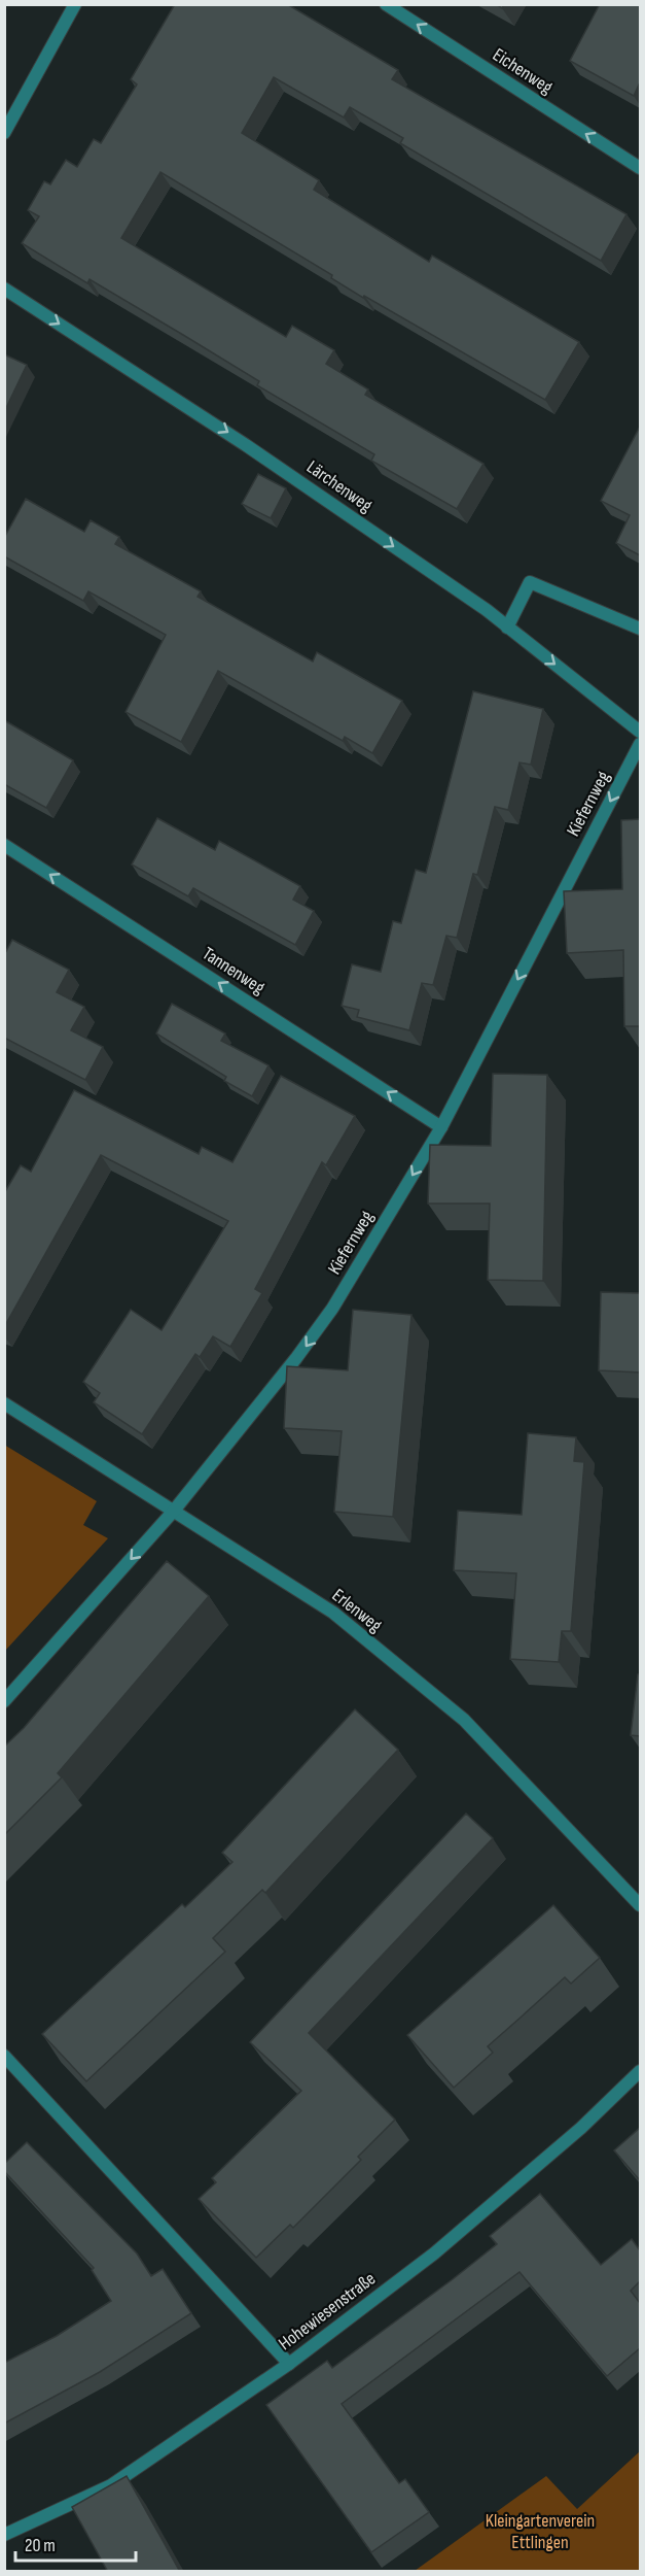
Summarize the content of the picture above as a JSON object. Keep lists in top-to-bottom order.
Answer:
{
  "streets": {
    "street": [
      "Eichenweg",
      "Lärchenweg",
      "Kiefernweg",
      "Tannenweg",
      "Erlenweg",
      "Hohewiesenstraße"
    ]
  },
  "crossings": [
    ["Kiefernweg", "Tannenweg"],
    ["Kiefernweg", "Erlenweg"]
  ],
  "one_way": [
    "Eichenweg",
    "Lärchenweg",
    "Kiefernweg",
    "Tannenweg"
  ],
  "parks": ["Kleingartenverein Ettlingen"],
  "scale_bar": "20 m"
}
